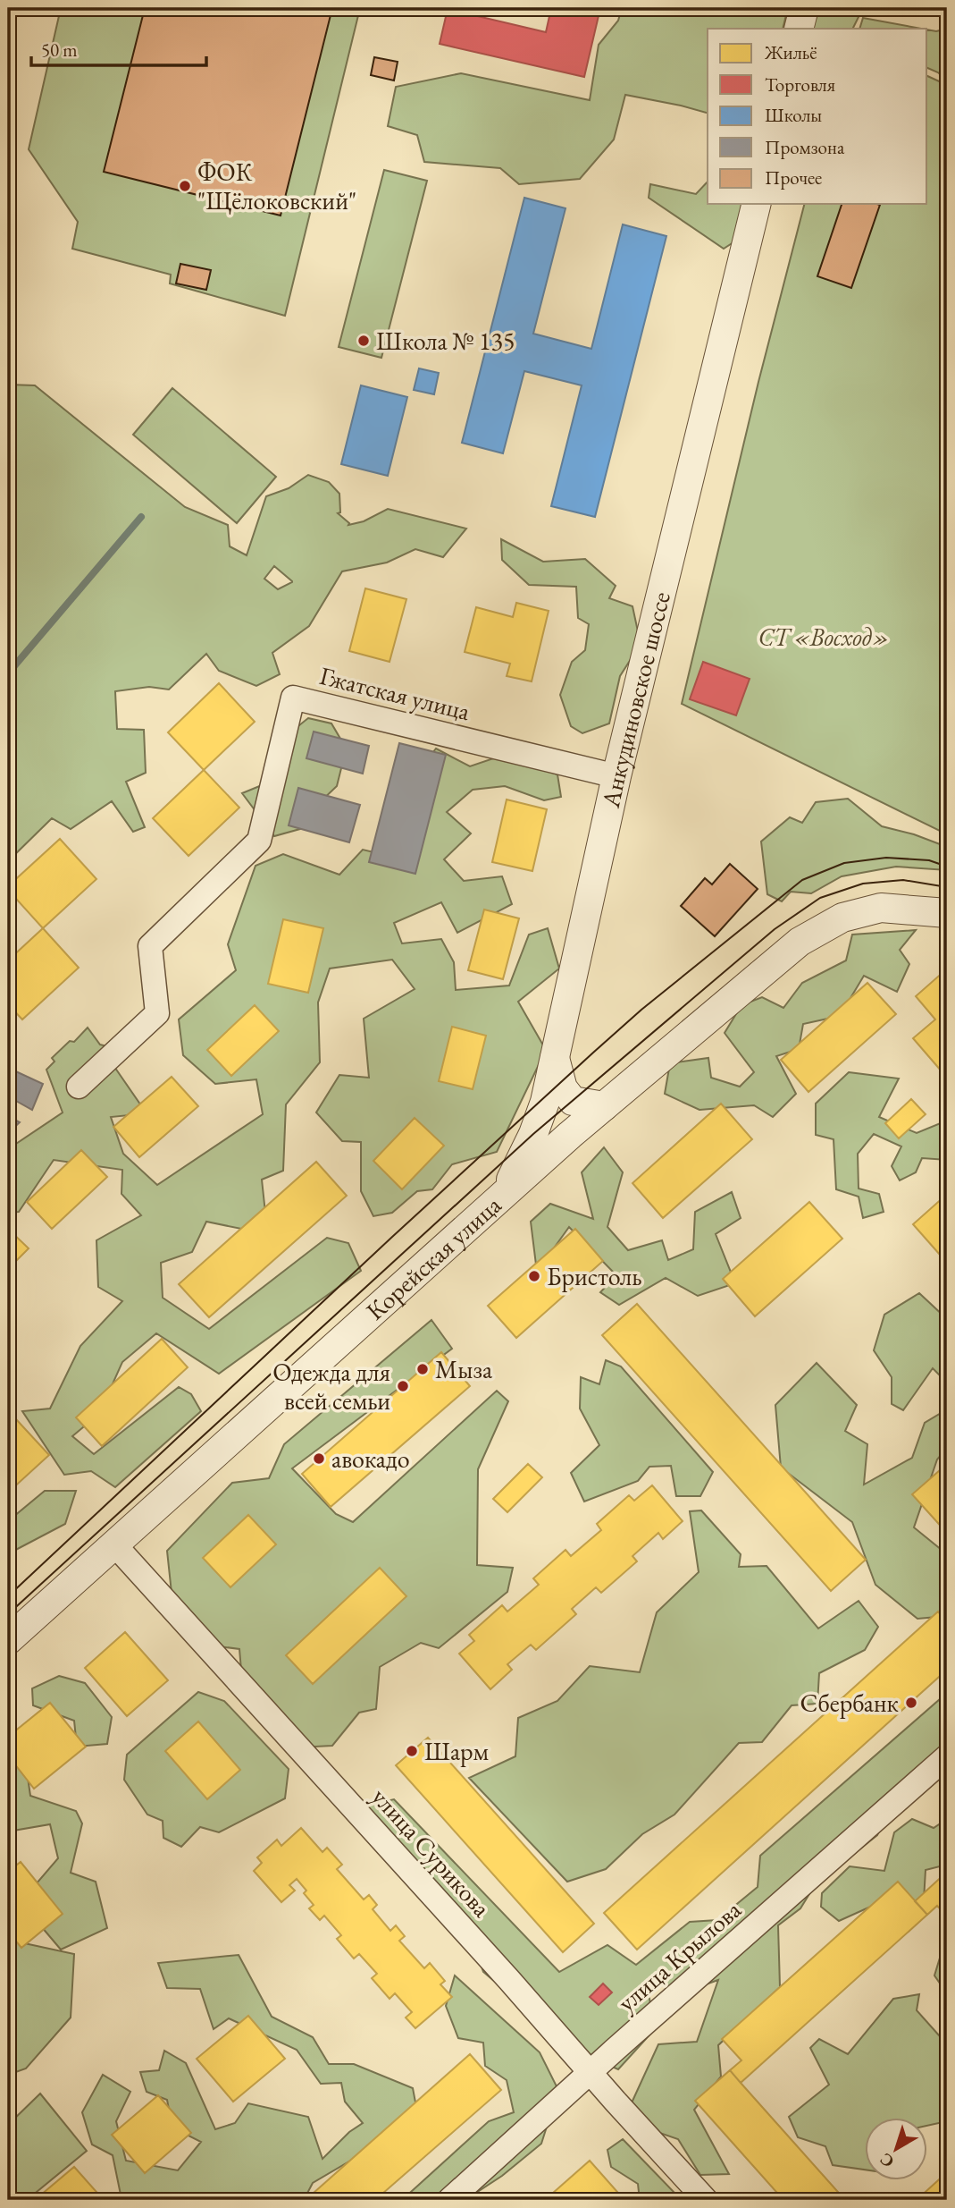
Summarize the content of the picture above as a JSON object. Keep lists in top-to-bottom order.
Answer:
{
  "streets": {
    "street": [
      "Гжатская улица",
      "Анкудиновское шоссе",
      "Корейская улица",
      "улица Сурикова",
      "улица Крылова"
    ]
  },
  "crossings": [
    ["Гжатская улица", "Анкудиновское шоссе"],
    ["Анкудиновское шоссе", "Корейская улица"],
    ["Корейская улица", "улица Сурикова"],
    ["улица Сурикова", "улица Крылова"]
  ],
  "parks": ["СТ «Восход»"],
  "places": [
    "ФОК \"Щёлоковский\"",
    "Школа № 135",
    "Бристоль",
    "Мыза",
    "Одежда для всей семьи",
    "авокадо",
    "Сбербанк",
    "Шарм"
  ],
  "legend": [
    "Жильё",
    "Торговля",
    "Школы",
    "Промзона",
    "Прочее"
  ],
  "scale_bar": "50 m",
  "north": "bottom left"
}
